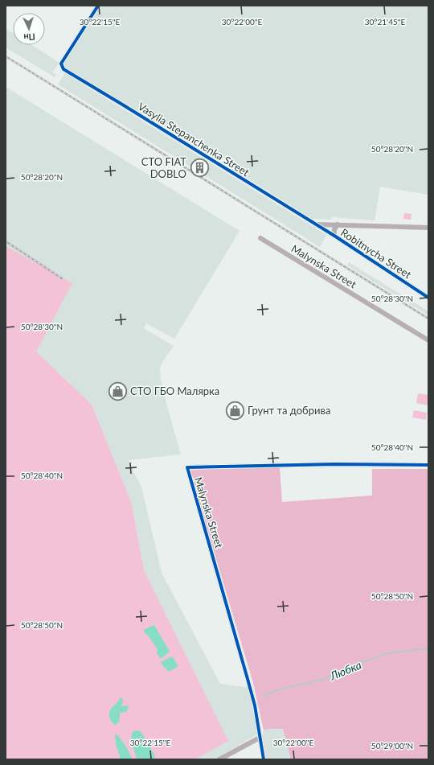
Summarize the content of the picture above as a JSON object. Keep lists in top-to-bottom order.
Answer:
{
  "streets": {
    "street": ["Vasylia Stepanchenka Street", "Robitnycha Street", "Malynska Street"]
  },
  "crossings": [
    ["Vasylia Stepanchenka Street", "Robitnycha Street"]
  ],
  "water": ["Любка"],
  "places": {
    "building": ["СТО FIAT DOBLO"],
    "shop": ["СТО ГБО Малярка", "Грунт та добрива"]
  },
  "north": "bottom",
  "coordinates": [
    "30°22'15\"E",
    "30°22'00\"E",
    "30°21'45\"E",
    "50°28'20\"N",
    "50°28'30\"N",
    "50°28'40\"N",
    "50°28'50\"N",
    "50°29'00\"N"
  ]
}
